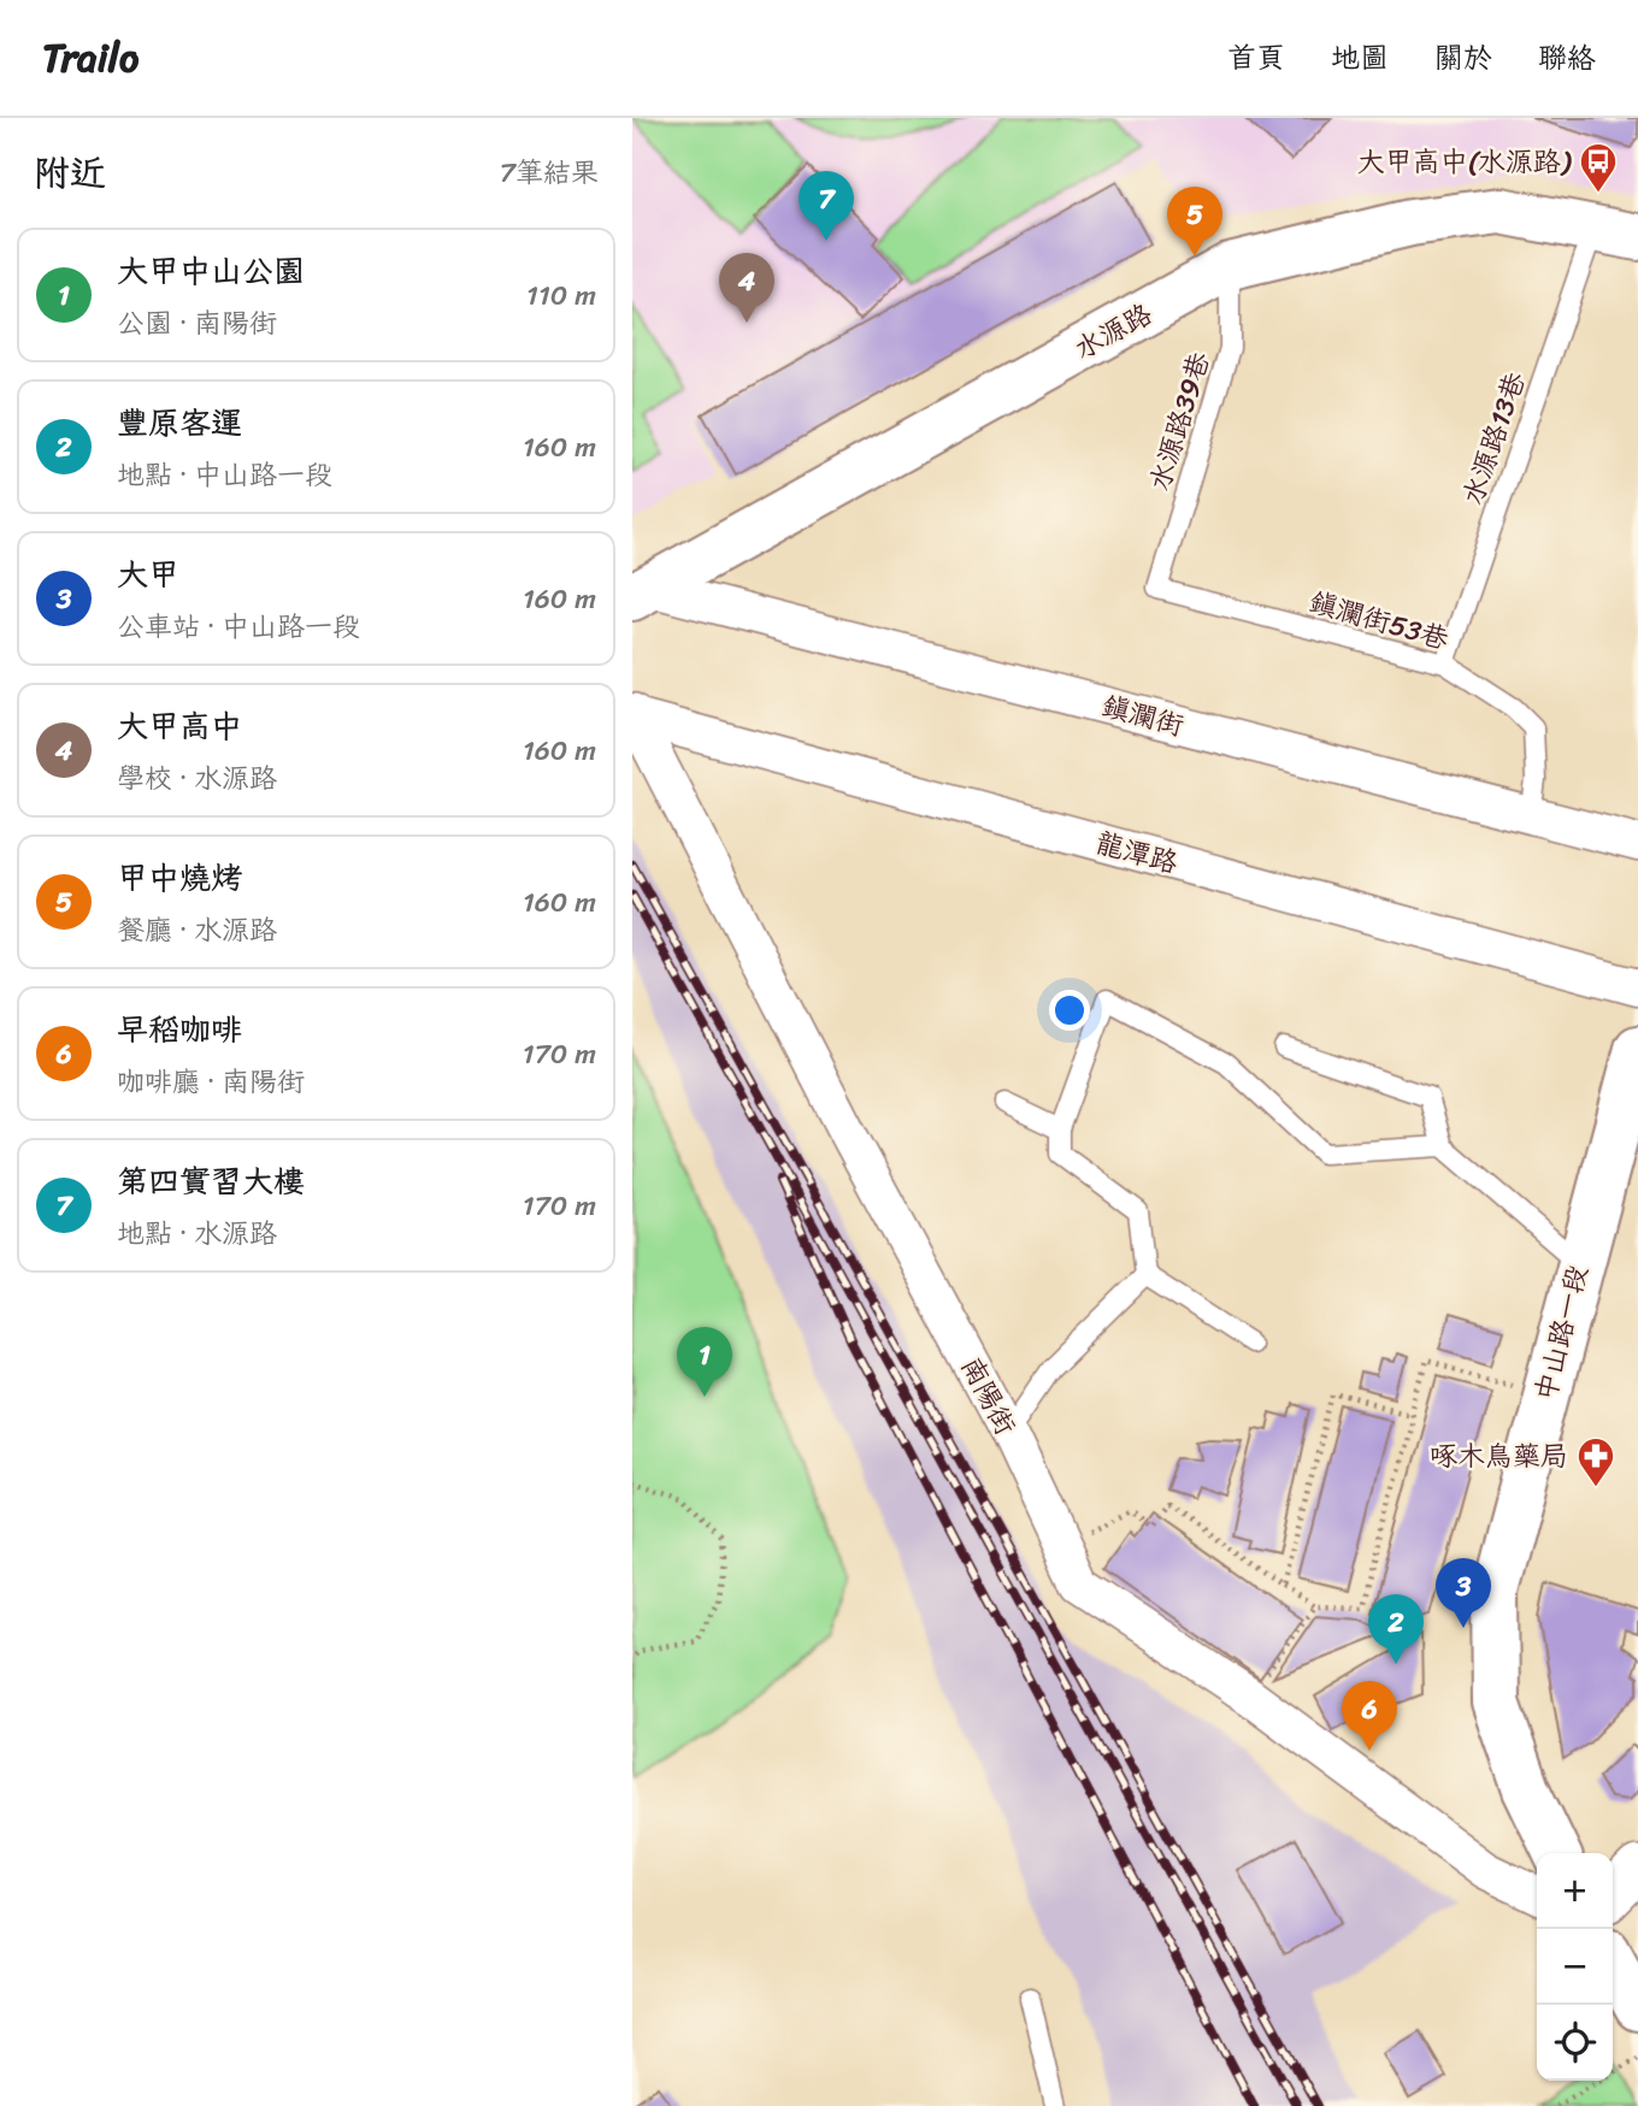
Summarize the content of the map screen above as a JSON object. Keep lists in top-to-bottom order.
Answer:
{
  "streets": {
    "main road": ["水源路", "中山路一段"],
    "street": ["鎮瀾街", "龍潭路", "南陽街"],
    "lane": ["水源路39巷", "水源路13巷", "鎮瀾街53巷"]
  },
  "crossings": [
    ["水源路", "水源路39巷"],
    ["水源路", "水源路13巷"],
    ["水源路", "鎮瀾街"],
    ["水源路39巷", "鎮瀾街53巷"],
    ["水源路13巷", "鎮瀾街53巷"],
    ["鎮瀾街53巷", "鎮瀾街"],
    ["龍潭路", "南陽街"]
  ],
  "places": {
    "bus stop": ["大甲高中(水源路)"],
    "pharmacy": ["啄木鳥藥局"]
  },
  "page": {
    "header": "Trailo",
    "nav": [
      "首頁",
      "地圖",
      "關於",
      "聯絡"
    ],
    "heading": ["附近", "7筆結果"],
    "pins": [
      "7",
      "5",
      "4",
      "1",
      "3",
      "2",
      "6"
    ],
    "list": [
      {
        "mark": "1",
        "name": "大甲中山公園",
        "note": "公園 · 南陽街",
        "value": "110 m"
      },
      {
        "mark": "2",
        "name": "豐原客運",
        "note": "地點 · 中山路一段",
        "value": "160 m"
      },
      {
        "mark": "3",
        "name": "大甲",
        "note": "公車站 · 中山路一段",
        "value": "160 m"
      },
      {
        "mark": "4",
        "name": "大甲高中",
        "note": "學校 · 水源路",
        "value": "160 m"
      },
      {
        "mark": "5",
        "name": "甲中燒烤",
        "note": "餐廳 · 水源路",
        "value": "160 m"
      },
      {
        "mark": "6",
        "name": "早稻咖啡",
        "note": "咖啡廳 · 南陽街",
        "value": "170 m"
      },
      {
        "mark": "7",
        "name": "第四實習大樓",
        "note": "地點 · 水源路",
        "value": "170 m"
      }
    ],
    "map_buttons": ["+", "−"]
  }
}
